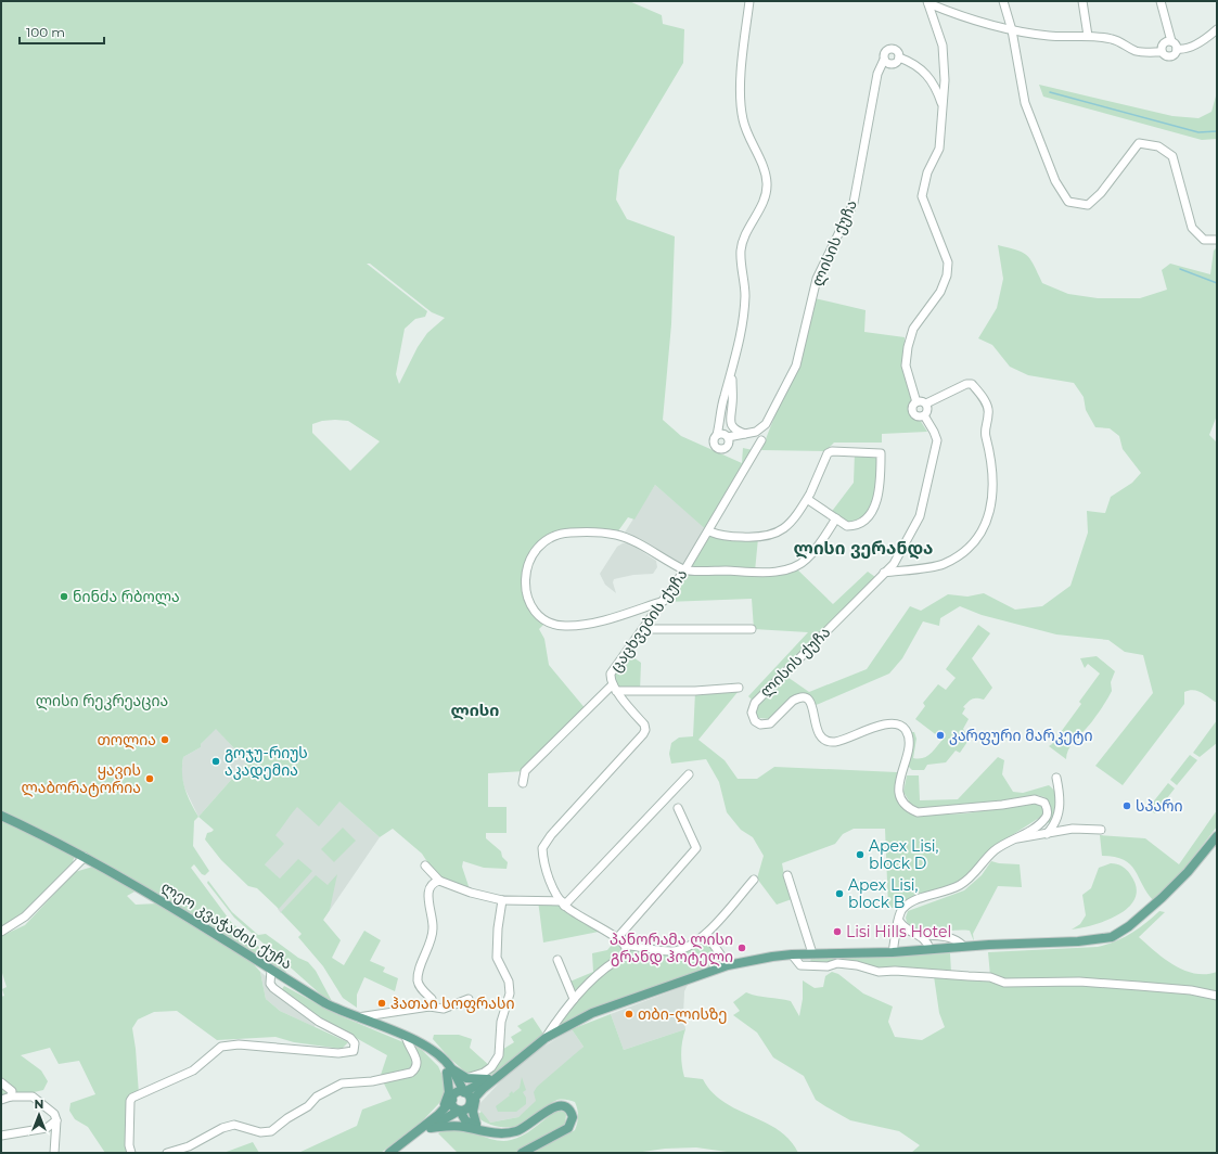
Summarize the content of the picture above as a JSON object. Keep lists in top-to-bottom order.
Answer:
{
  "streets": {
    "main road": ["ლეო კვაჭაძის ქუჩა"],
    "street": ["ლისის ქუჩა", "ცაცხვების ქუჩა"]
  },
  "districts": ["ლისი ვერანდა", "ლისი"],
  "parks": ["ლისი რეკრეაცია"],
  "places": [
    "ნინძა რბოლა",
    "კარფური მარკეტი",
    "თოლია",
    "გოჯუ-რიუს აკადემია",
    "ყავის ლაბორატორია",
    "სპარი",
    "Apex Lisi, block D",
    "Apex Lisi, block B",
    "Lisi Hills Hotel",
    "პანორამა ლისი გრანდ ჰოტელი",
    "ჰათაი სოფრასი",
    "თბი-ლისზე"
  ],
  "scale_bar": "100 m",
  "north": "top"
}
